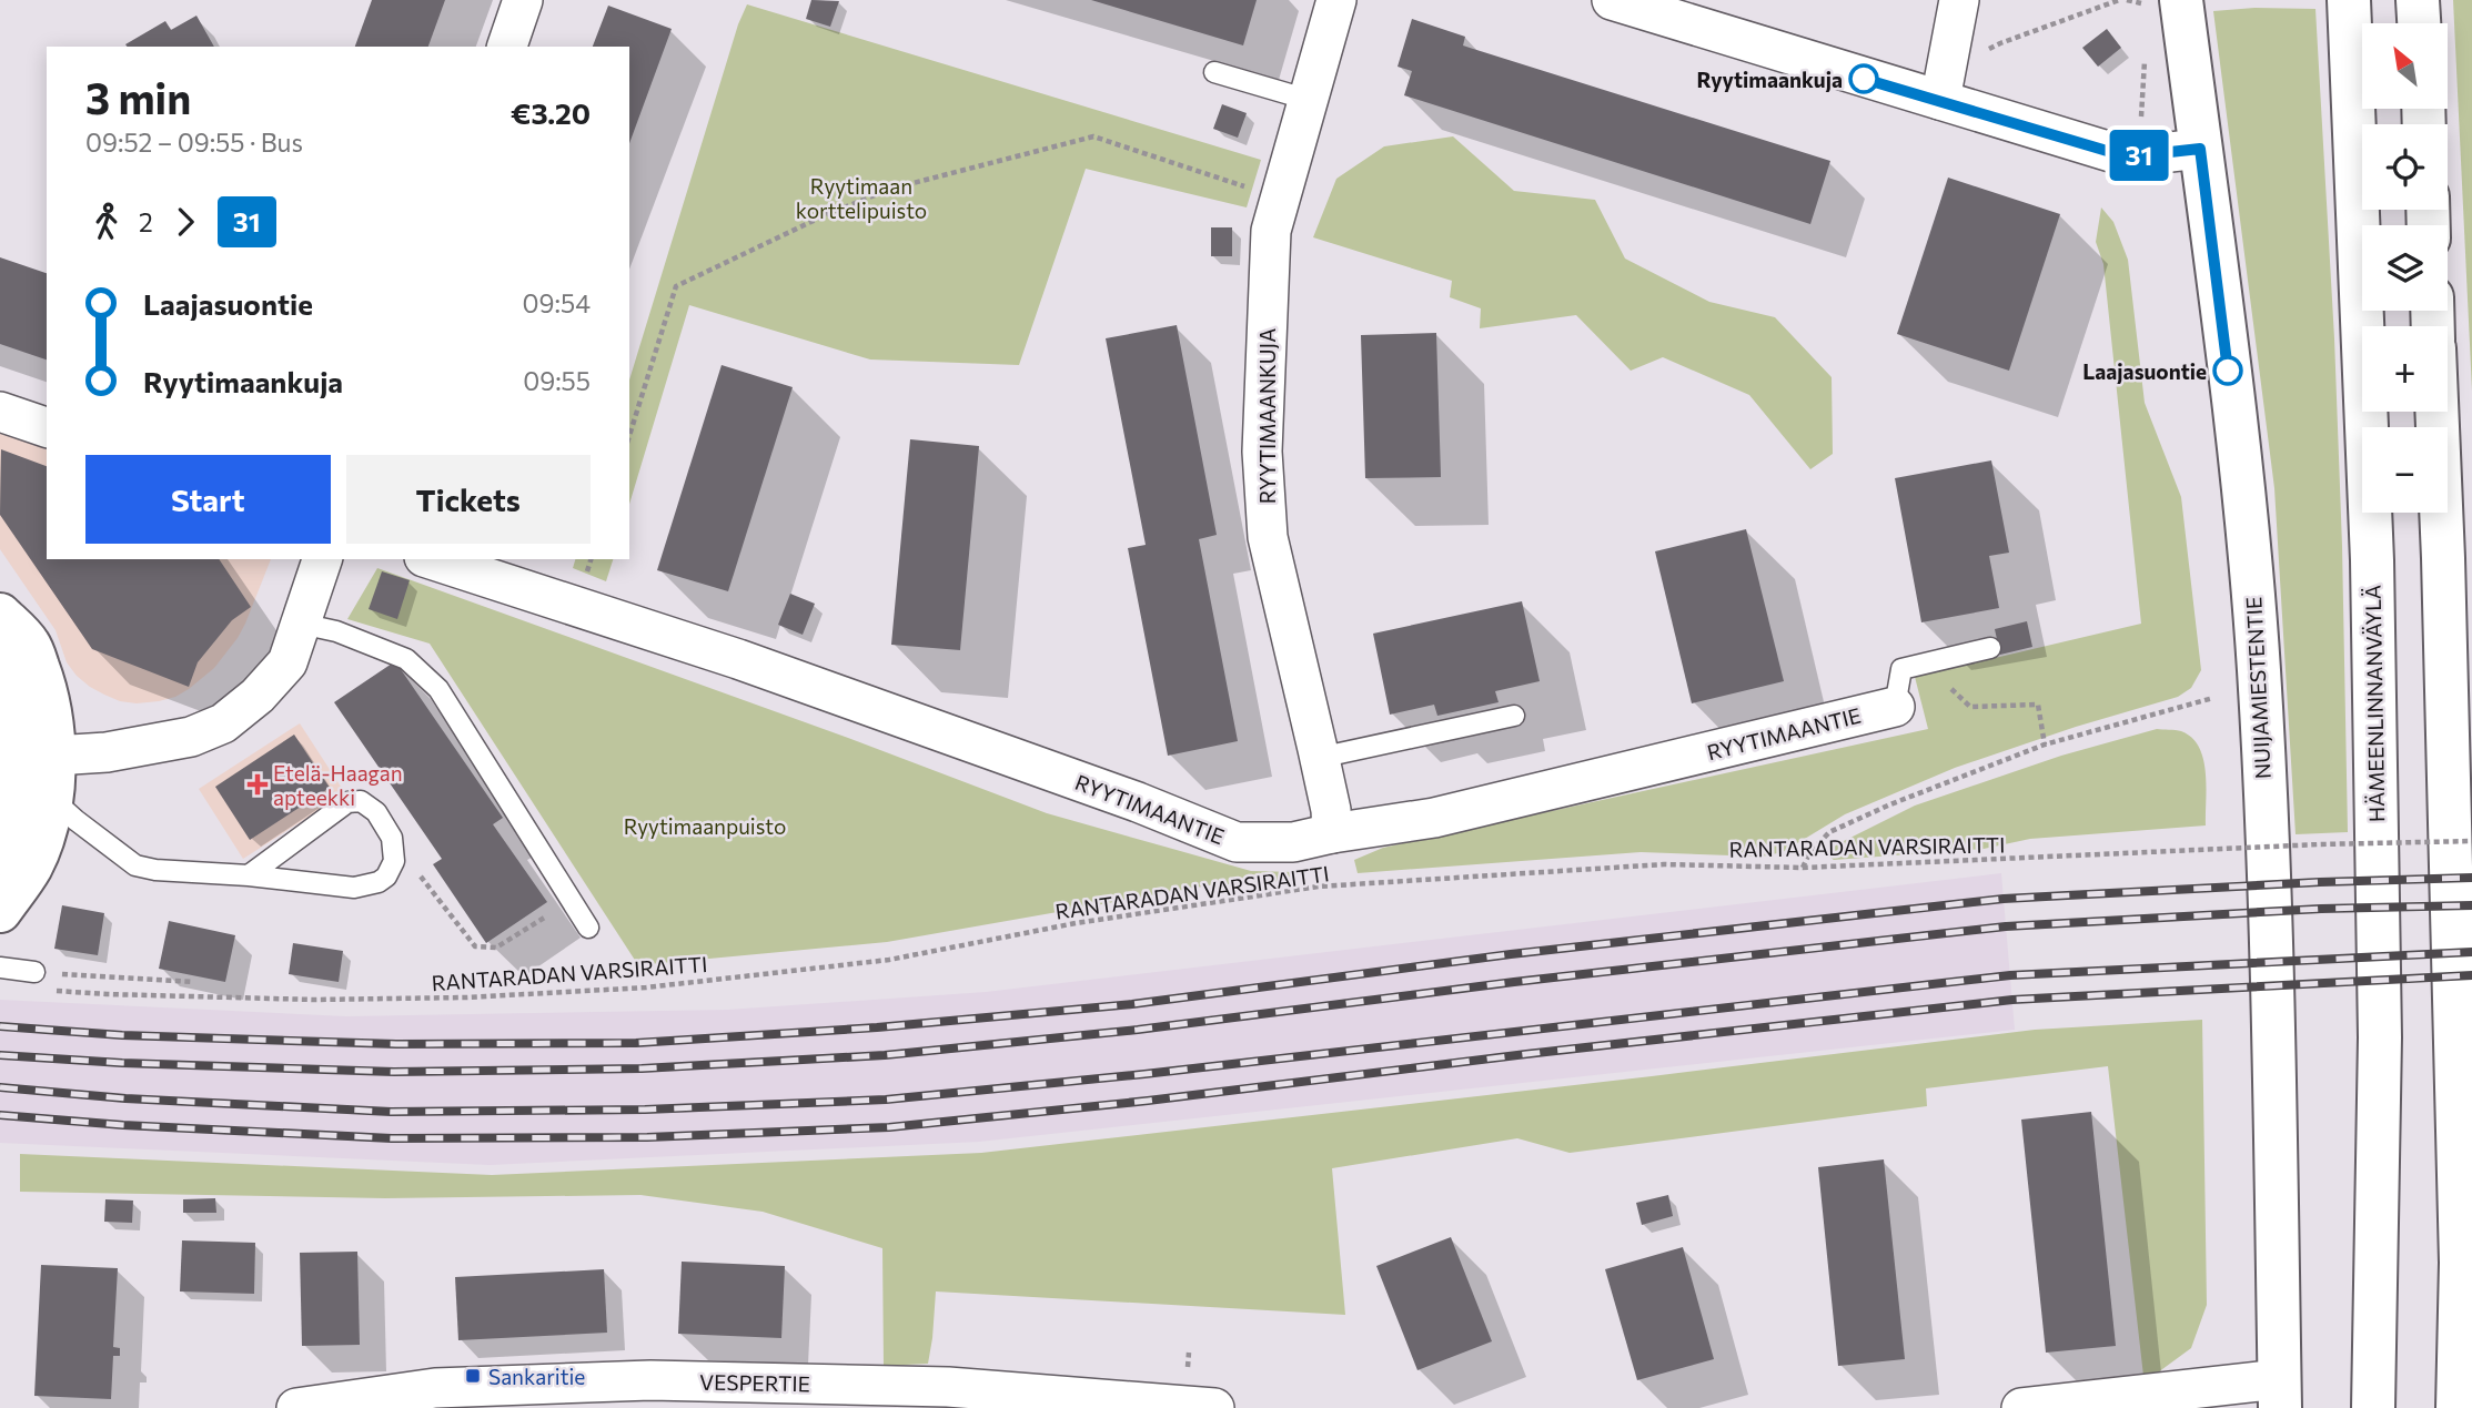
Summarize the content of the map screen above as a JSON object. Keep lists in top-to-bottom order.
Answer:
{
  "streets": {
    "main road": ["NUIJAMIESTENTIE", "HÄMEENLINNANVÄYLÄ"],
    "street": ["RYYTIMAANKUJA", "RYYTIMAANTIE", "VESPERTIE"],
    "path": ["RANTARADAN VARSIRAITTI"]
  },
  "crossings": [
    ["RYYTIMAANKUJA", "RYYTIMAANTIE"]
  ],
  "parks": ["Ryytimaan korttelipuisto", "Ryytimaanpuisto"],
  "places": {
    "other": ["Ryytimaankuja", "Laajasuontie"],
    "health": ["Etelä-Haagan apteekki"],
    "transit": ["Sankaritie"]
  },
  "lines": ["bus line 31"],
  "north": "top left",
  "page": {
    "on_map": "31",
    "map_buttons": ["+", "−"],
    "heading": ["3 min", "09:52 – 09:55 · Bus", "€3.20"],
    "legs": ["2", "31"],
    "list": [
      {
        "name": "Laajasuontie",
        "value": "09:54"
      },
      {
        "name": "Ryytimaankuja",
        "value": "09:55"
      }
    ],
    "buttons": ["Start", "Tickets"]
  }
}
